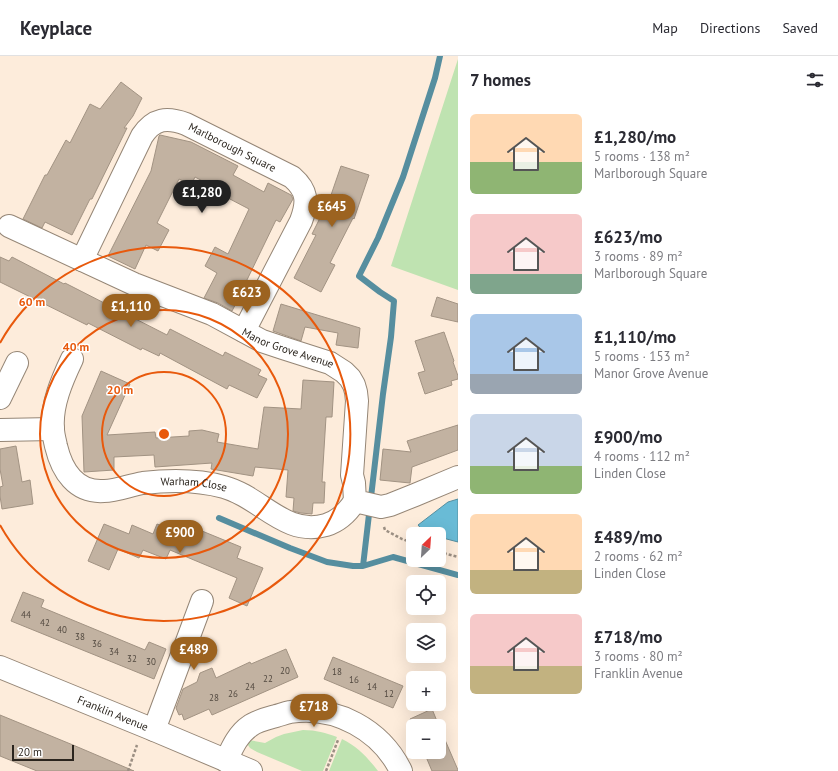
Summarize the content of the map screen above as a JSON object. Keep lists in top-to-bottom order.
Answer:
{
  "streets": {
    "street": [
      "Marlborough Square",
      "Manor Grove Avenue",
      "Warham Close",
      "Franklin Avenue"
    ]
  },
  "crossings": [
    ["Marlborough Square", "Manor Grove Avenue"],
    ["Manor Grove Avenue", "Warham Close"]
  ],
  "house_numbers": [
    "44",
    "42",
    "40",
    "38",
    "36",
    "34",
    "32",
    "30",
    "20",
    "18",
    "22",
    "16",
    "24",
    "14",
    "26",
    "12",
    "28"
  ],
  "scale_bar": "20 m",
  "north": "top right",
  "page": {
    "header": "Keyplace",
    "nav": ["Map", "Directions", "Saved"],
    "heading": "7 homes",
    "list": [
      {
        "name": "£1,280/mo",
        "note": "5 rooms · 138 m² · Marlborough Square"
      },
      {
        "name": "£623/mo",
        "note": "3 rooms · 89 m² · Marlborough Square"
      },
      {
        "name": "£1,110/mo",
        "note": "5 rooms · 153 m² · Manor Grove Avenue"
      },
      {
        "name": "£900/mo",
        "note": "4 rooms · 112 m² · Linden Close"
      },
      {
        "name": "£489/mo",
        "note": "2 rooms · 62 m² · Linden Close"
      },
      {
        "name": "£718/mo",
        "note": "3 rooms · 80 m² · Franklin Avenue"
      }
    ],
    "price": [
      "£1,280",
      "£645",
      "£623",
      "£1,110",
      "£900",
      "£489",
      "£718"
    ],
    "map_buttons": ["+", "−"],
    "scale": "20 m"
  },
  "rings": ["60 m", "40 m", "20 m"]
}
